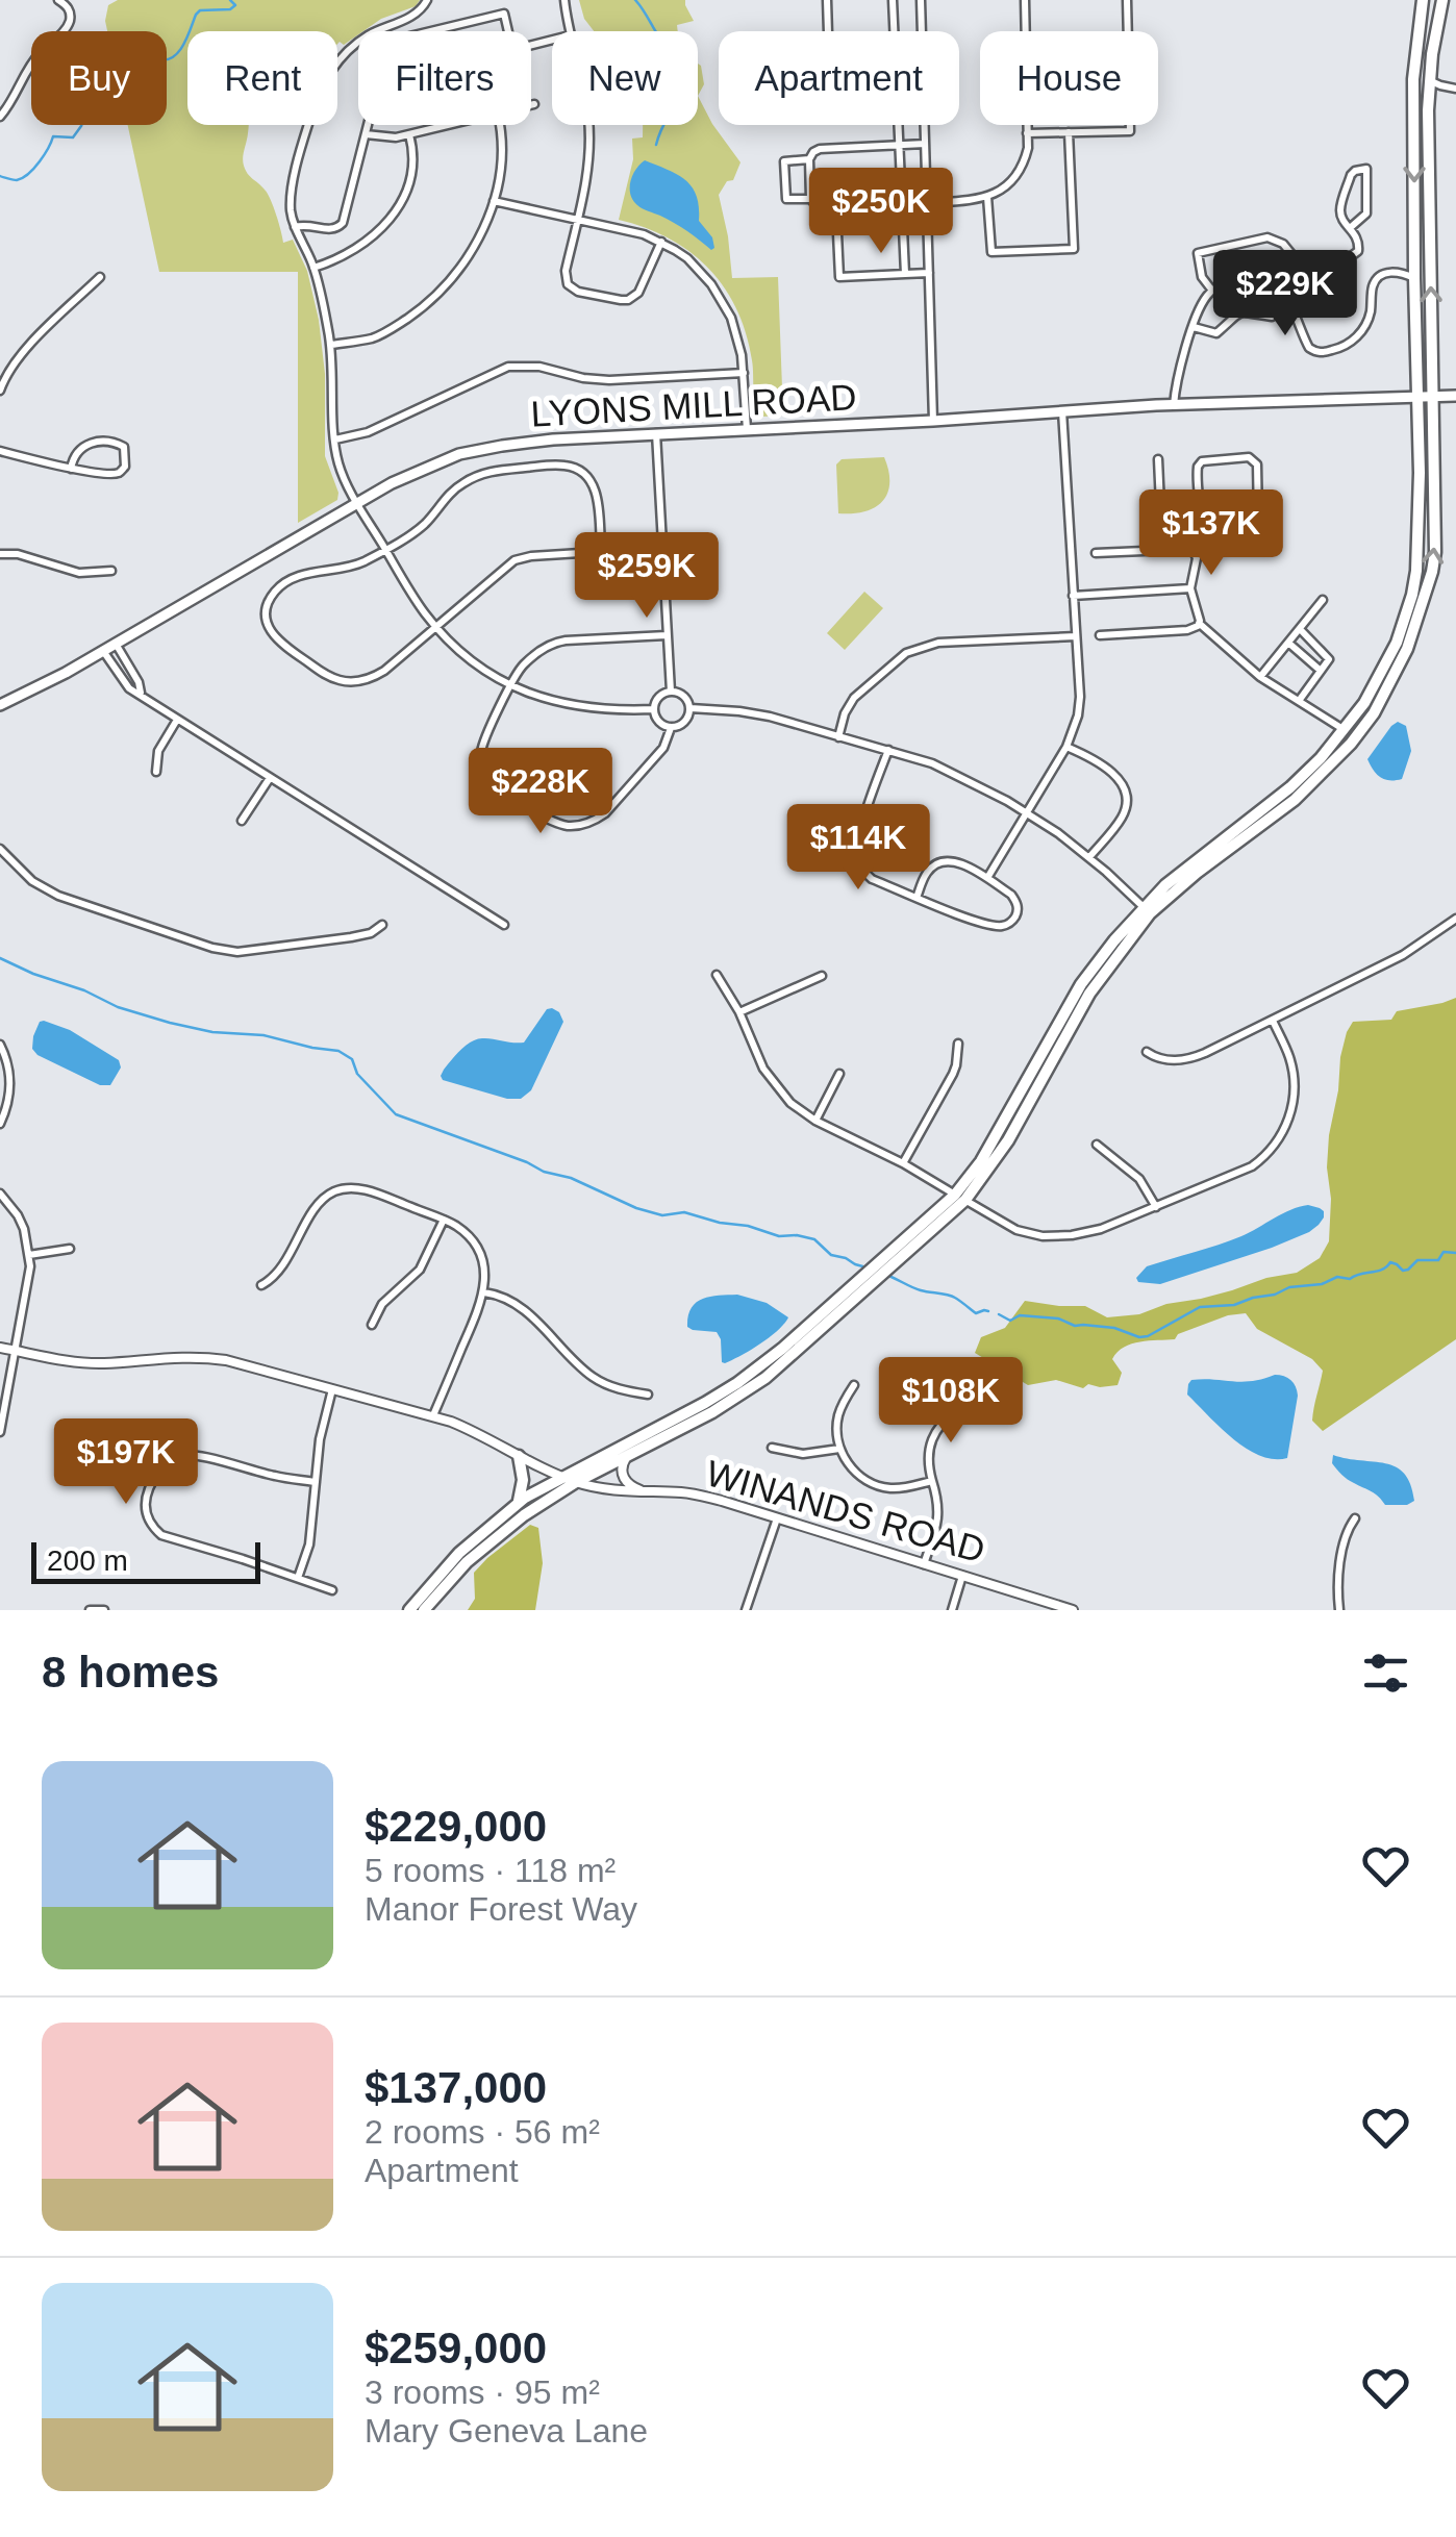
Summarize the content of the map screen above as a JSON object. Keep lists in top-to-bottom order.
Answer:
{
  "streets": {
    "main road": ["LYONS MILL ROAD"],
    "street": ["WINANDS ROAD"]
  },
  "scale_bar": "200 m",
  "page": {
    "chip": [
      "Buy",
      "Rent",
      "Filters",
      "New",
      "Apartment",
      "House"
    ],
    "price": [
      "$250K",
      "$229K",
      "$137K",
      "$259K",
      "$228K",
      "$114K",
      "$108K",
      "$197K"
    ],
    "scale": "200 m",
    "heading": "8 homes",
    "list": [
      {
        "name": "$229,000",
        "note": "5 rooms · 118 m² · Manor Forest Way"
      },
      {
        "name": "$137,000",
        "note": "2 rooms · 56 m² · Apartment"
      },
      {
        "name": "$259,000",
        "note": "3 rooms · 95 m² · Mary Geneva Lane"
      }
    ]
  }
}
